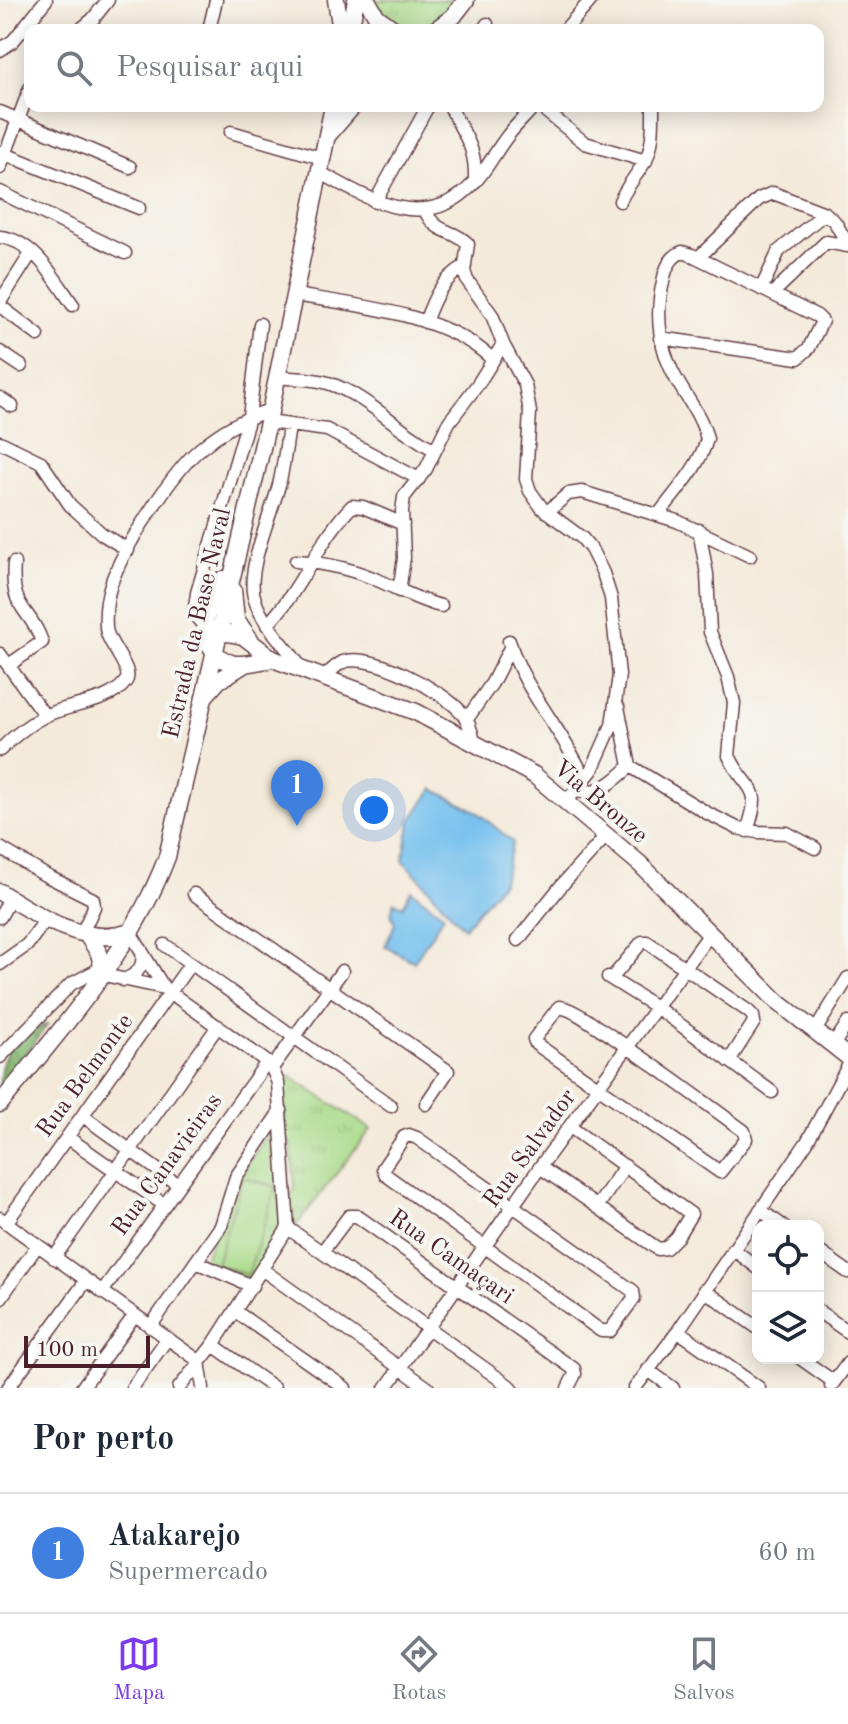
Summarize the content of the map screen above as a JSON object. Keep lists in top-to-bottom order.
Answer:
{
  "streets": {
    "main road": ["Estrada da Base Naval", "Via Bronze"],
    "street": [
      "Rua Belmonte",
      "Rua Salvador",
      "Rua Canavieiras",
      "Rua Camaçari"
    ]
  },
  "crossings": [
    ["Estrada da Base Naval", "Via Bronze"],
    ["Via Bronze", "Rua Salvador"],
    ["Rua Salvador", "Rua Camaçari"]
  ],
  "scale_bar": "100 m",
  "page": {
    "search": "Pesquisar aqui",
    "pins": "1",
    "scale": "100 m",
    "heading": "Por perto",
    "list": [
      {
        "mark": "1",
        "name": "Atakarejo",
        "note": "Supermercado",
        "value": "60 m"
      }
    ],
    "nav": ["Mapa", "Rotas", "Salvos"]
  }
}
